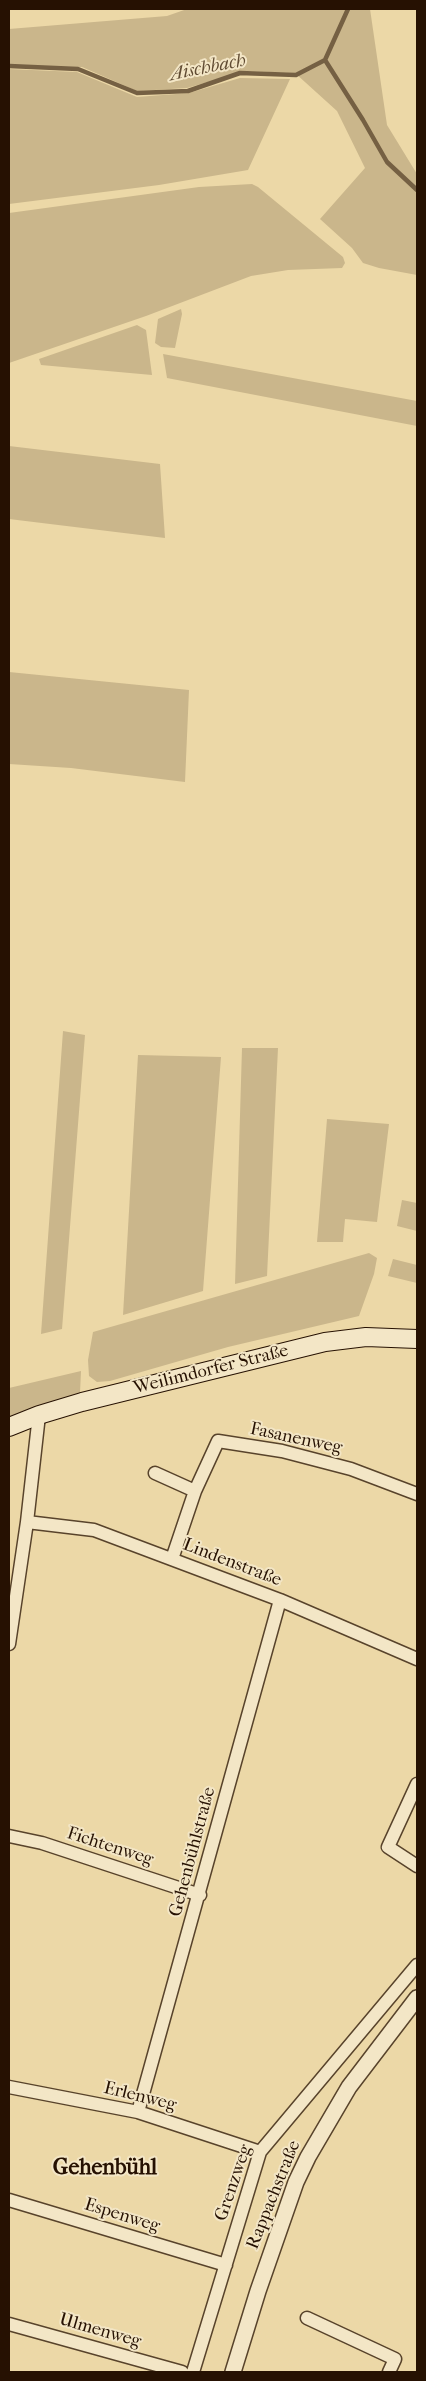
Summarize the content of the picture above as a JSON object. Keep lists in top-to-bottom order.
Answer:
{
  "streets": {
    "main road": ["Weilimdorfer Straße"],
    "street": [
      "Fasanenweg",
      "Lindenstraße",
      "Fichtenweg",
      "Gehenbühlstraße",
      "Erlenweg",
      "Grenzweg",
      "Rappachstraße",
      "Espenweg",
      "Ulmenweg"
    ]
  },
  "crossings": [
    ["Fasanenweg", "Lindenstraße"],
    ["Lindenstraße", "Gehenbühlstraße"],
    ["Fichtenweg", "Gehenbühlstraße"],
    ["Gehenbühlstraße", "Erlenweg"],
    ["Erlenweg", "Grenzweg"],
    ["Grenzweg", "Espenweg"]
  ],
  "districts": ["Gehenbühl"],
  "water": ["Aischbach"]
}
